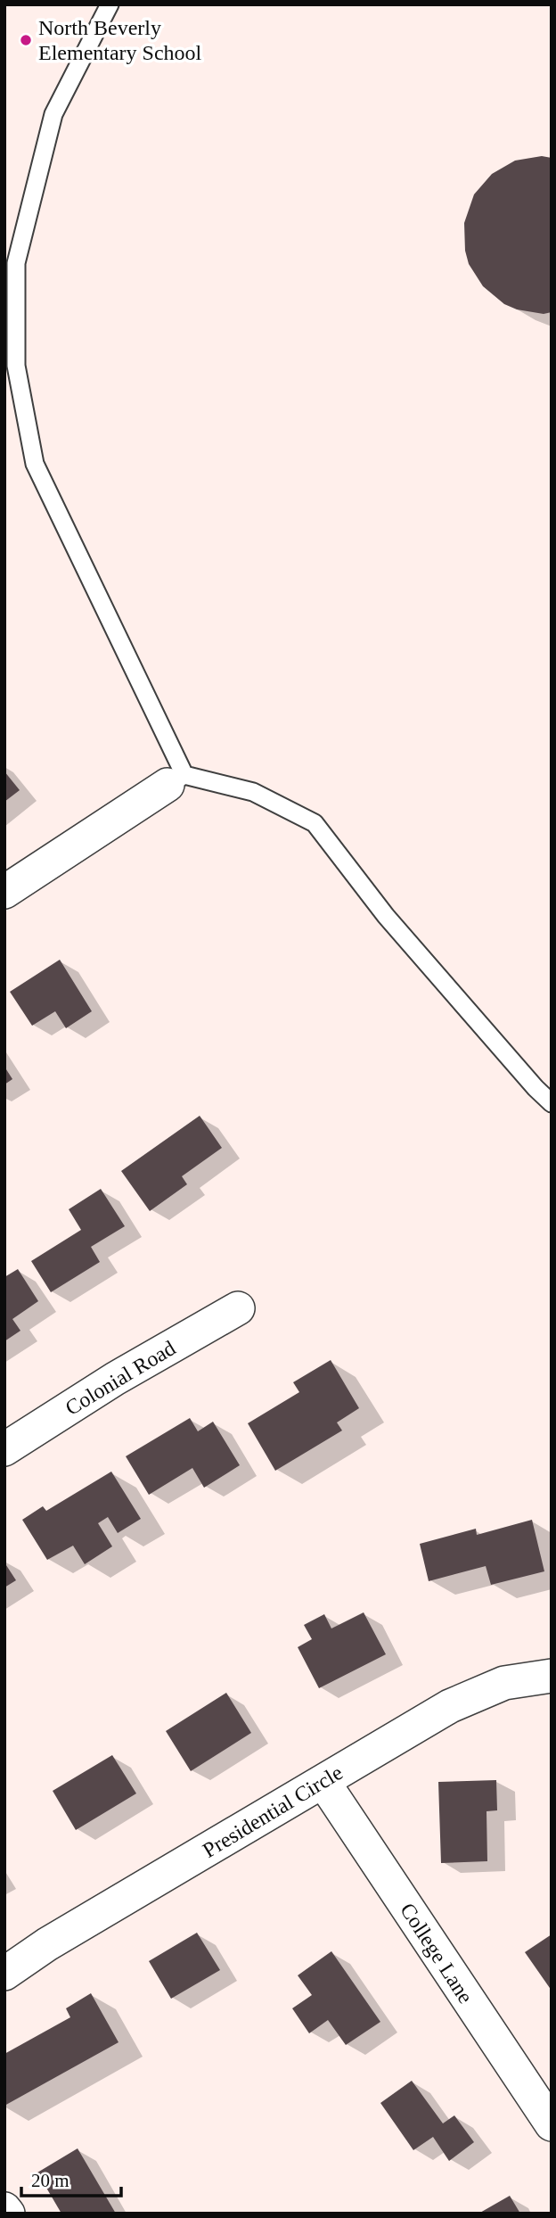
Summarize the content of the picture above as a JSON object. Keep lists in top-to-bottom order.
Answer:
{
  "streets": {
    "street": ["Colonial Road", "Presidential Circle", "College Lane"]
  },
  "crossings": [
    ["Presidential Circle", "College Lane"]
  ],
  "places": ["North Beverly Elementary School"],
  "scale_bar": "20 m"
}
